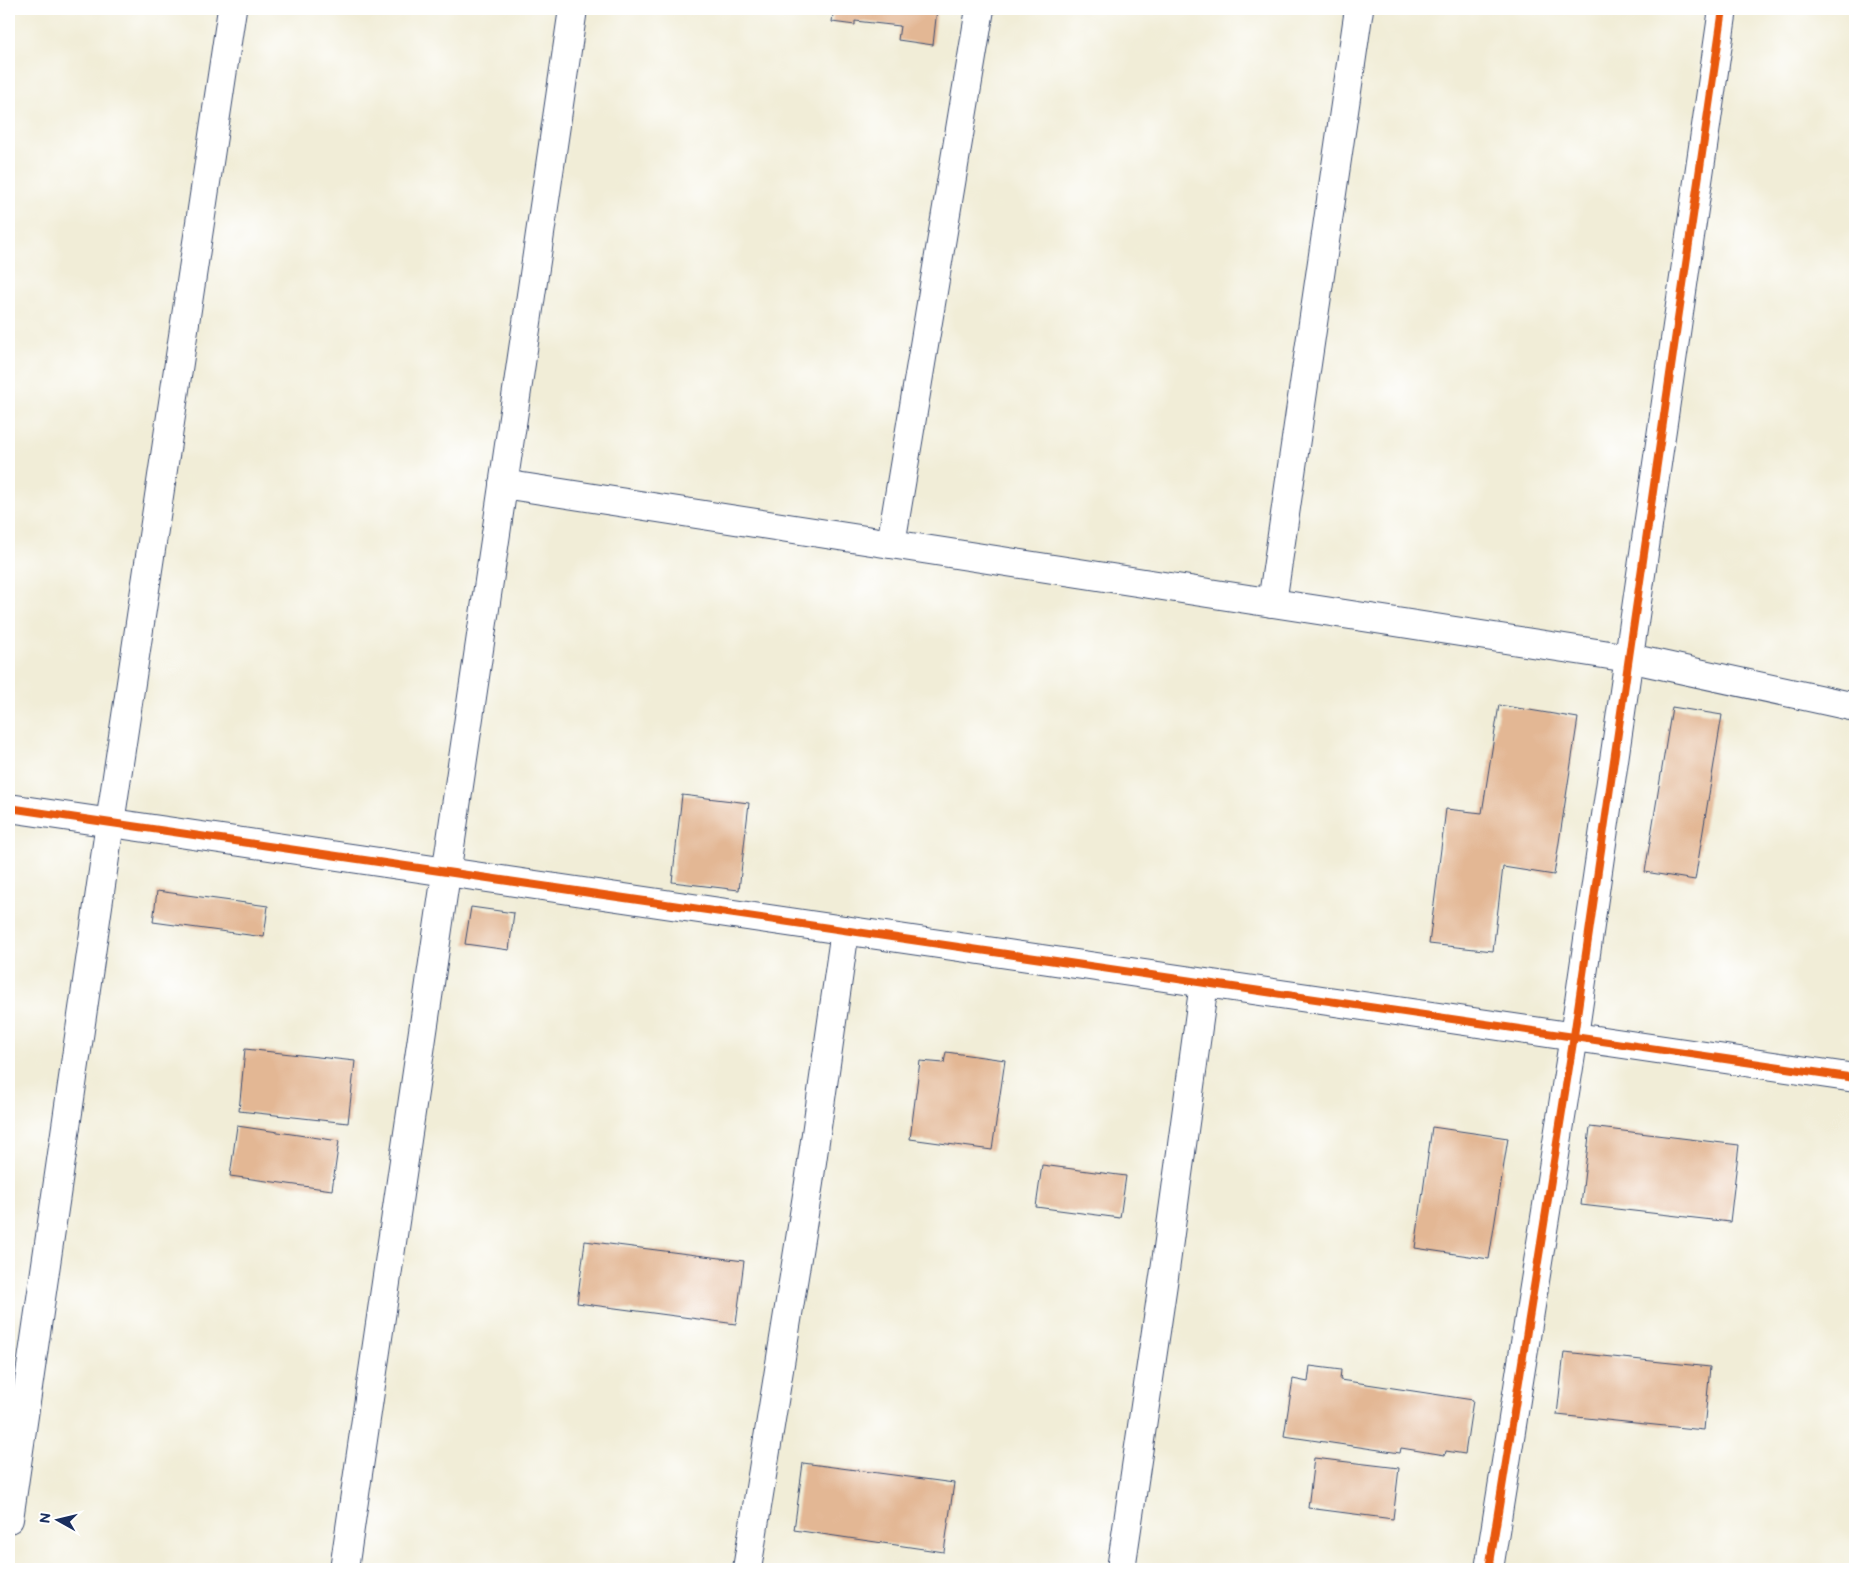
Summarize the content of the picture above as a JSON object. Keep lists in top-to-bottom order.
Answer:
{
  "north": "left"
}
